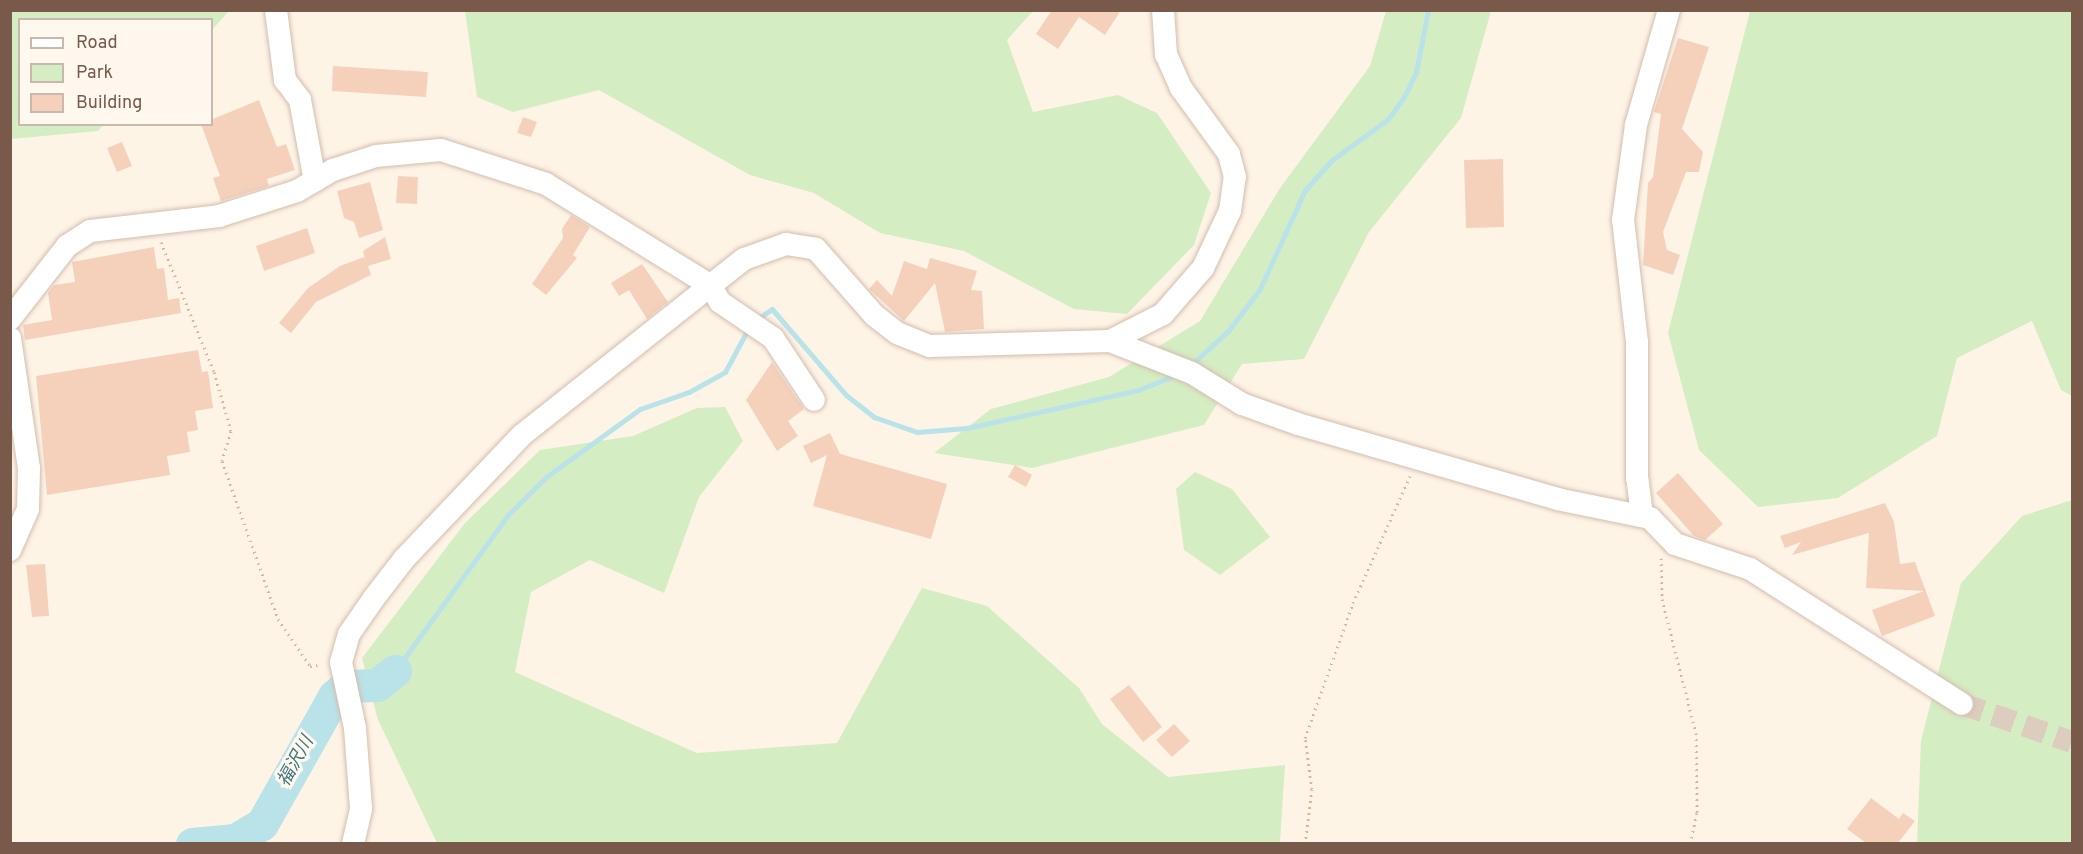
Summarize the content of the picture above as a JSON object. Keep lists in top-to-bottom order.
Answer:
{
  "water": ["福沢川"],
  "legend": ["Road", "Park", "Building"]
}
